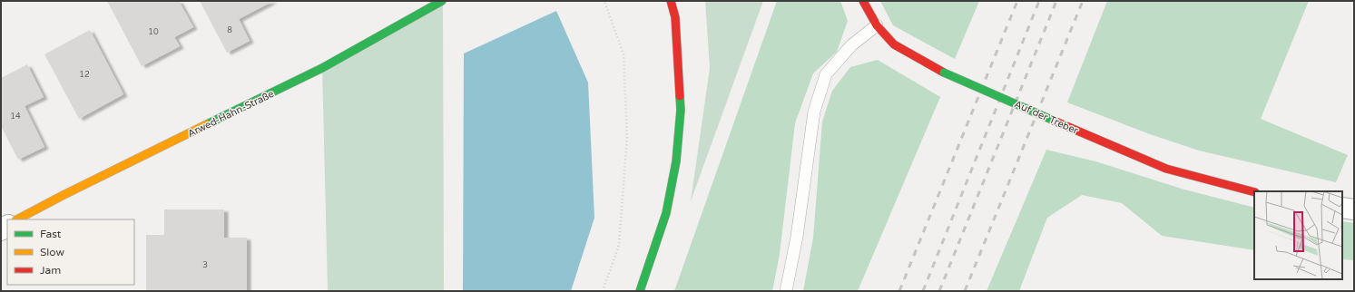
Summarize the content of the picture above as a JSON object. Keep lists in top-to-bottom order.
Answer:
{
  "streets": {
    "street": ["Arwed-Hahn-Straße", "Auf der Treber"]
  },
  "house_numbers": [
    "8",
    "10",
    "12",
    "14",
    "3"
  ],
  "legend": ["Fast", "Slow", "Jam"]
}
